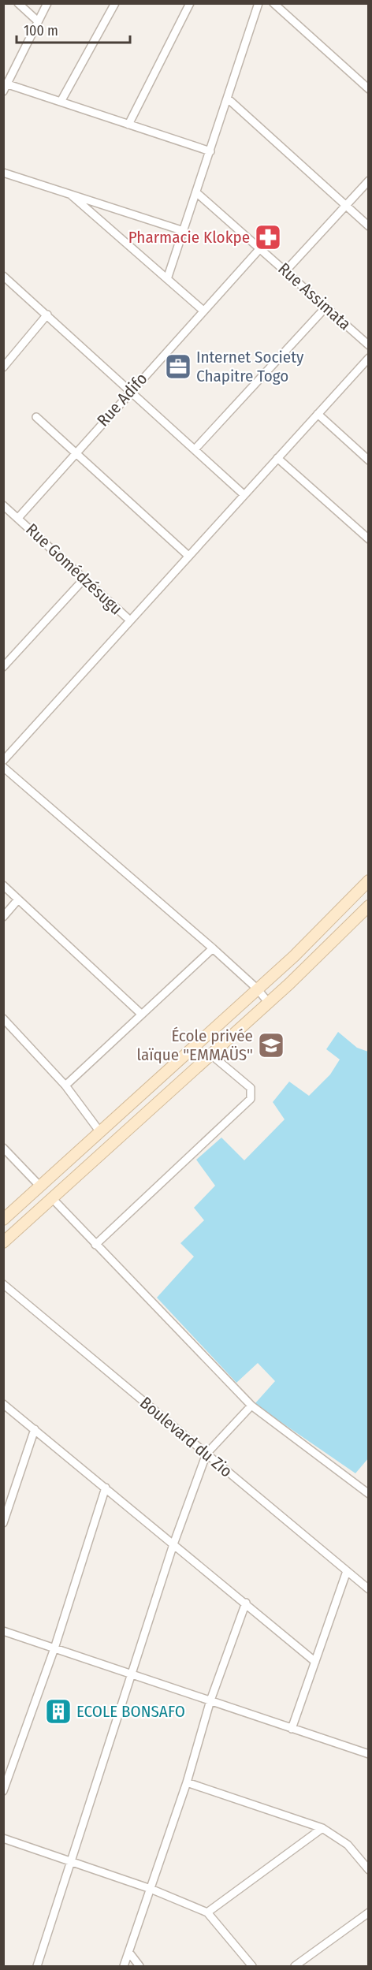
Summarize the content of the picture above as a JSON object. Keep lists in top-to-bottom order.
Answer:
{
  "streets": {
    "street": [
      "Rue Assimata",
      "Rue Adifo",
      "Rue Gomédzésugu",
      "Boulevard du Zio"
    ]
  },
  "crossings": [
    ["Rue Assimata", "Rue Adifo"],
    ["Rue Adifo", "Rue Gomédzésugu"]
  ],
  "places": {
    "pharmacy": ["Pharmacie Klokpe"],
    "office": ["Internet Society Chapitre Togo"],
    "school or university": ["École privée laïque \"EMMAÜS\""],
    "building": ["ECOLE BONSAFO"]
  },
  "scale_bar": "100 m"
}
